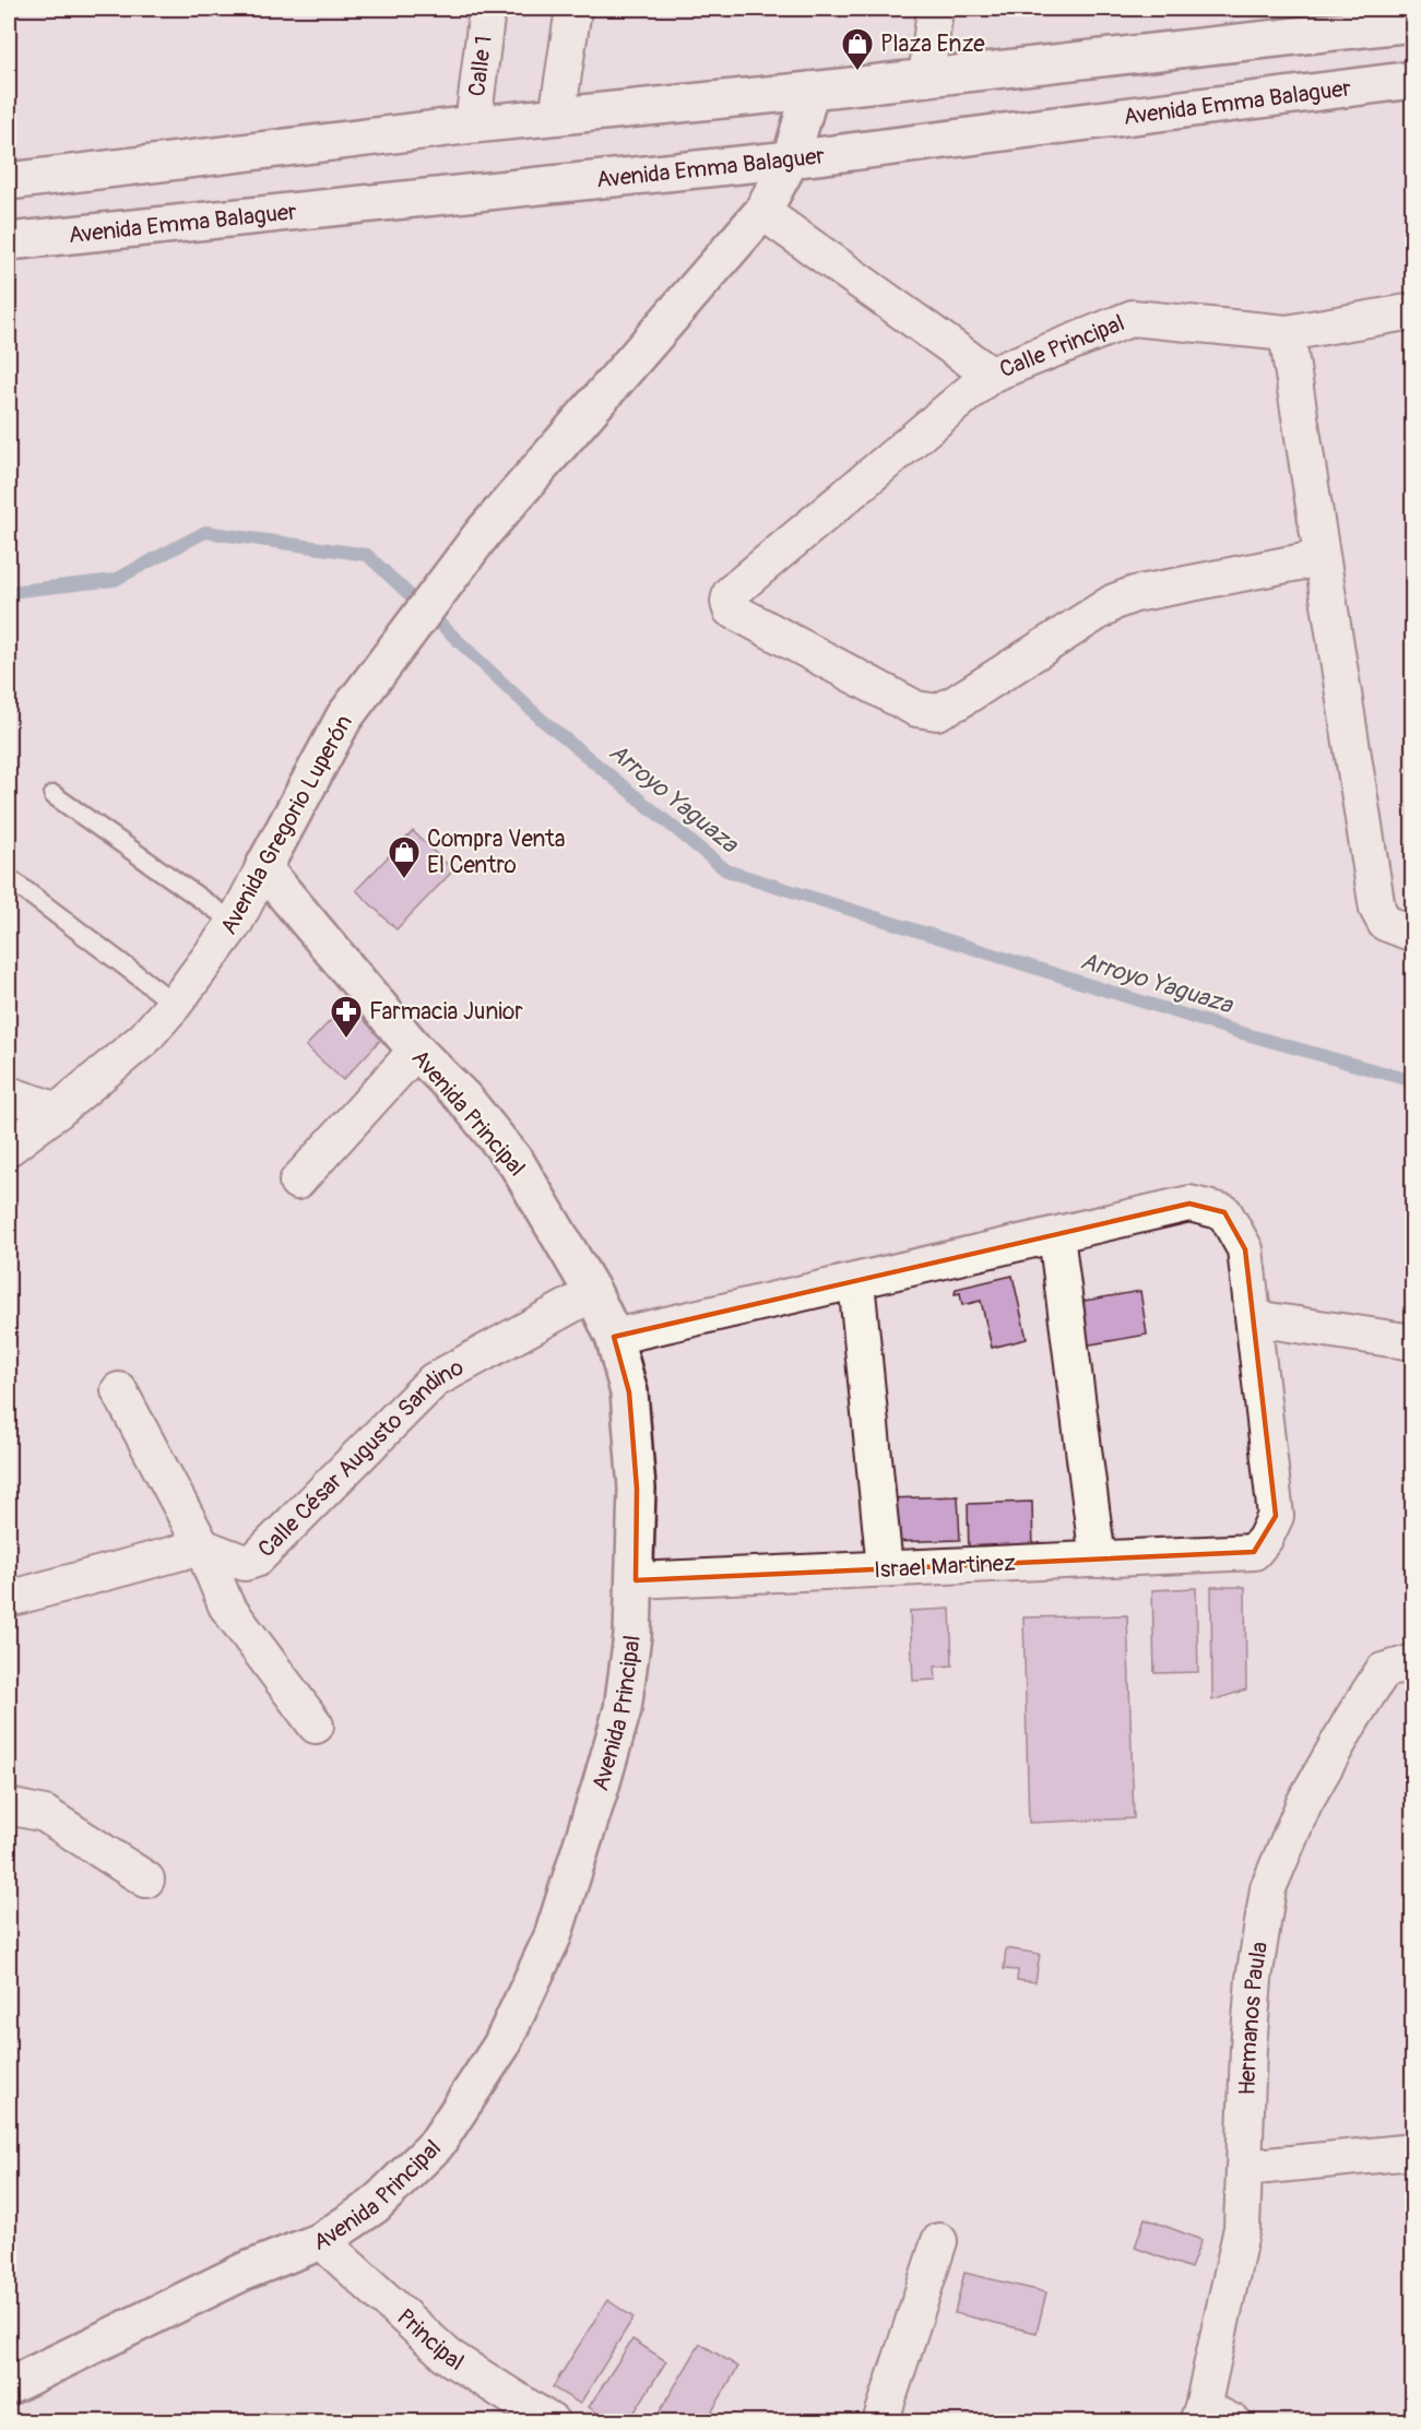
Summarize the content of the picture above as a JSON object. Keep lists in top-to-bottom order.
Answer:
{
  "streets": {
    "street": [
      "Calle 1",
      "Avenida Emma Balaguer",
      "Calle Principal",
      "Avenida Gregorio Luperón",
      "Avenida Principal",
      "Calle César Augusto Sandino",
      "Israel Martinez",
      "Hermanos Paula",
      "Principal"
    ]
  },
  "crossings": [
    ["Avenida Emma Balaguer", "Avenida Gregorio Luperón"],
    ["Calle Principal", "Avenida Gregorio Luperón"],
    ["Avenida Gregorio Luperón", "Avenida Principal"],
    ["Avenida Principal", "Calle César Augusto Sandino"],
    ["Avenida Principal", "Israel Martinez"],
    ["Avenida Principal", "Principal"]
  ],
  "water": ["Arroyo Yaguaza"],
  "places": {
    "shop": ["Plaza Enze", "Compra Venta El Centro"],
    "pharmacy": ["Farmacia Junior"]
  }
}
